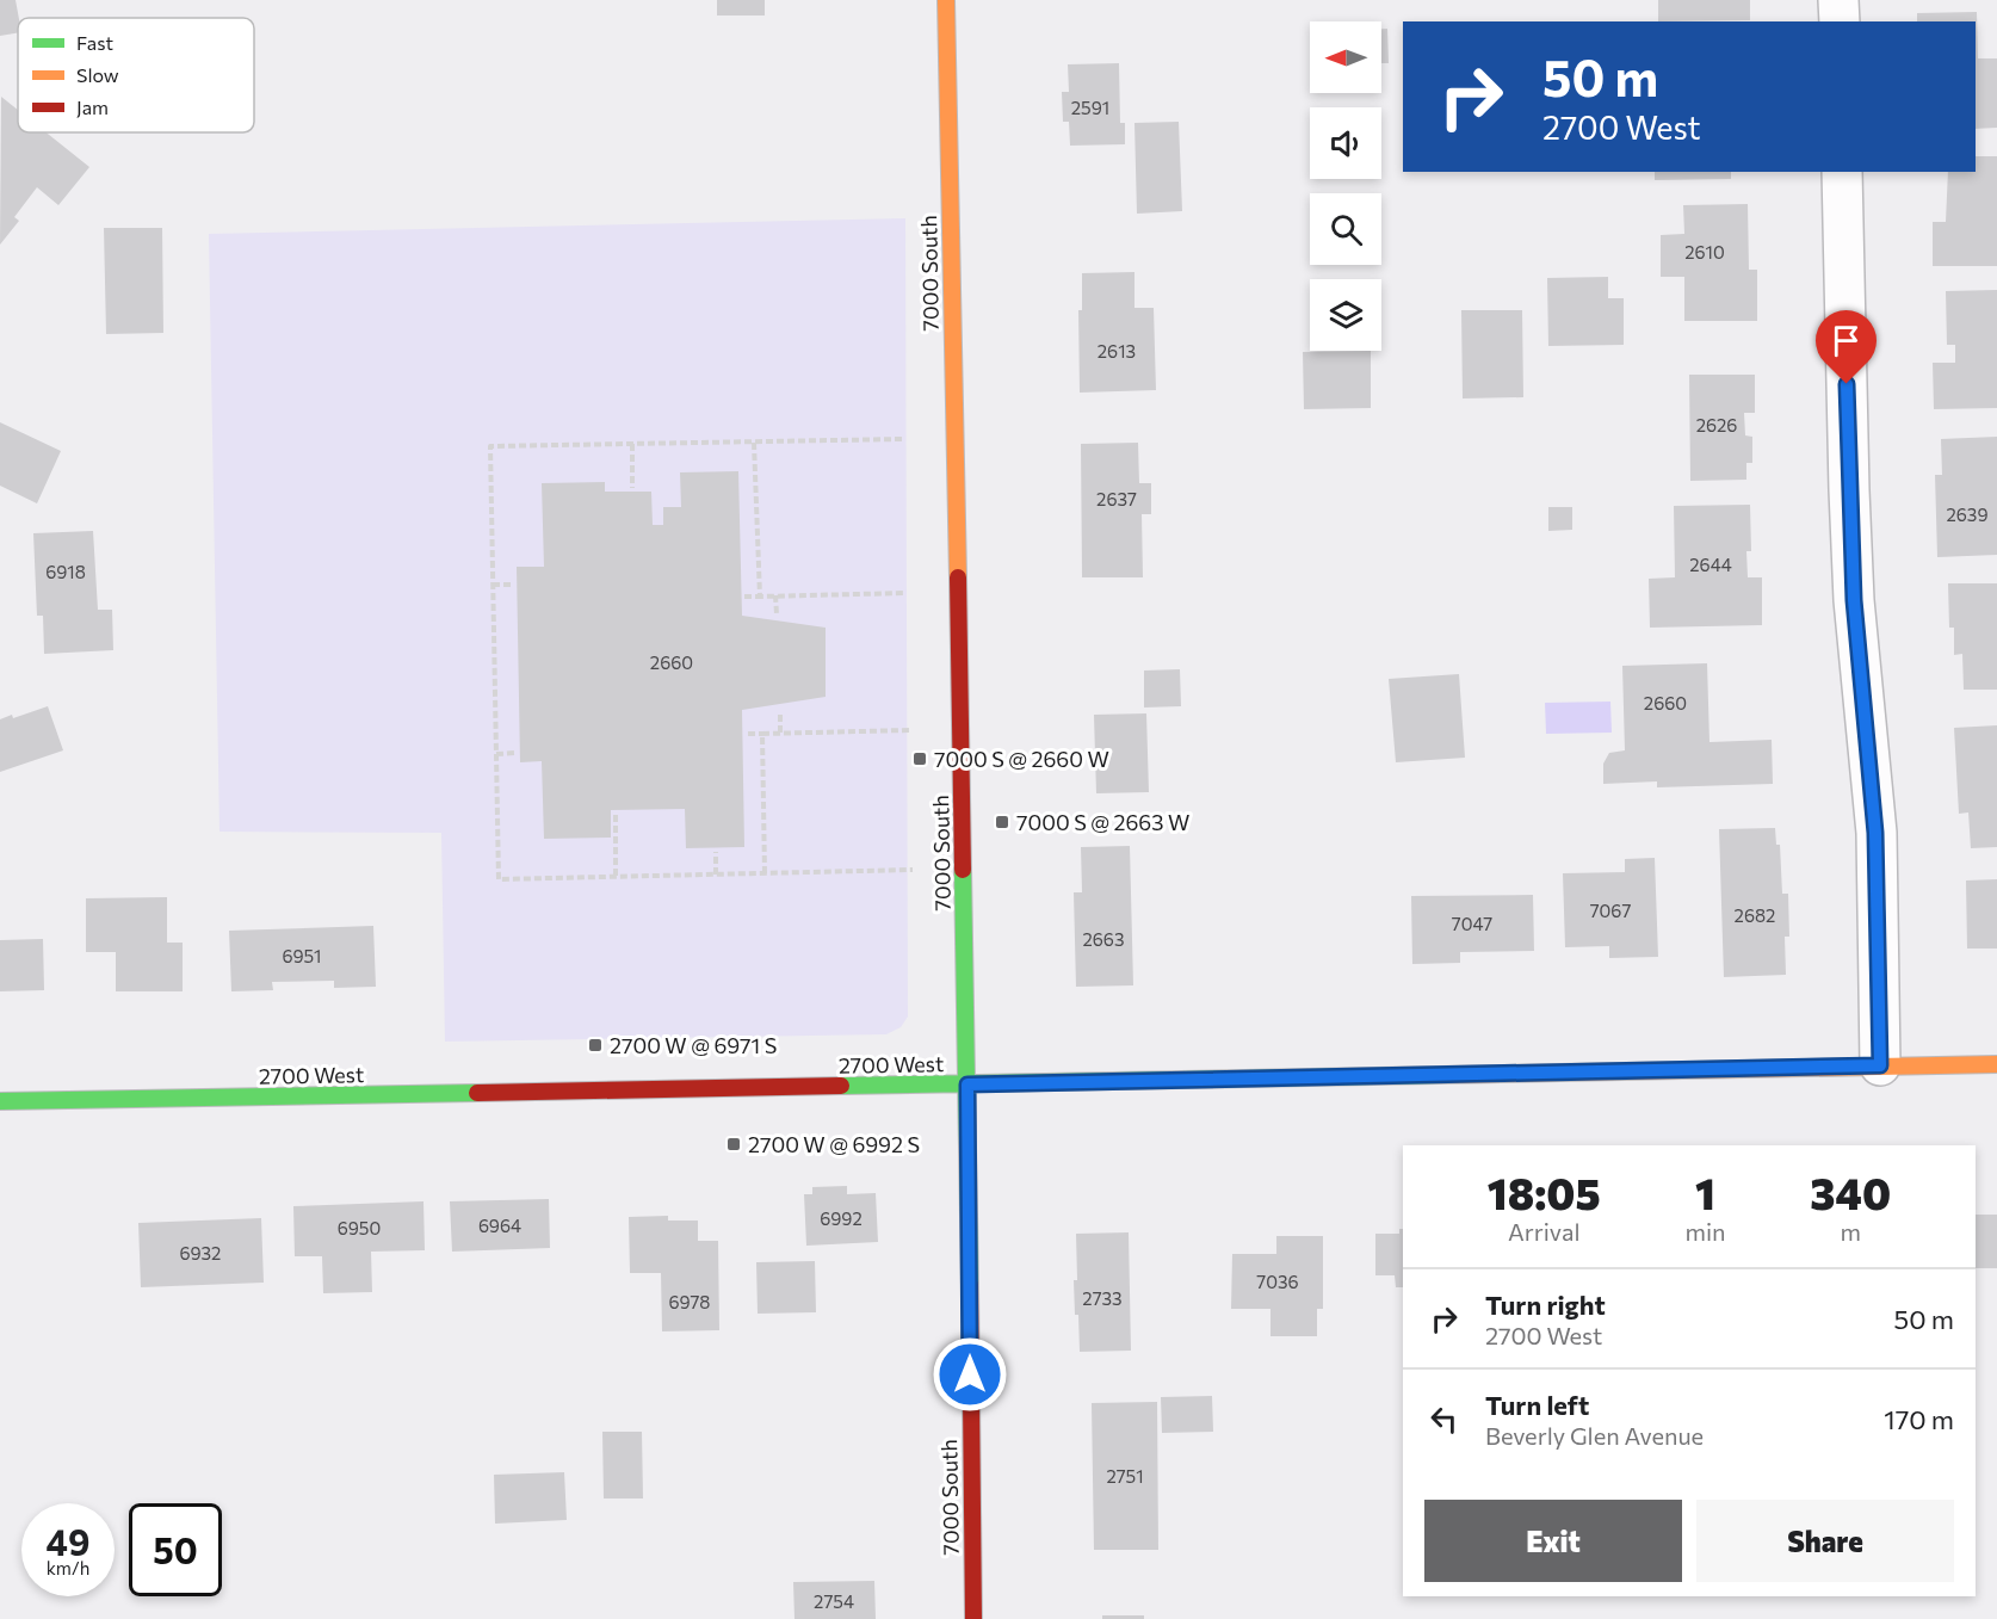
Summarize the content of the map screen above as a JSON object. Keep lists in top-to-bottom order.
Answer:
{
  "streets": {
    "main road": ["7000 South", "2700 West"]
  },
  "crossings": [
    ["7000 South", "2700 West"]
  ],
  "places": {
    "transit": [
      "7000 S @ 2660 W",
      "7000 S @ 2663 W",
      "2700 W @ 6971 S",
      "2700 W @ 6992 S"
    ]
  },
  "house_numbers": [
    "2591",
    "2610",
    "2613",
    "2626",
    "2637",
    "2639",
    "2644",
    "6918",
    "2660",
    "2660",
    "7067",
    "2682",
    "7047",
    "2663",
    "6951",
    "6992",
    "6964",
    "6950",
    "6932",
    "7036",
    "2733",
    "6978",
    "2751",
    "2754"
  ],
  "legend": ["Fast", "Slow", "Jam"],
  "north": "left",
  "page": {
    "turn": ["50 m", "2700 West"],
    "eta": [
      "18:05",
      "Arrival",
      "1",
      "min",
      "340",
      "m"
    ],
    "list": [
      {
        "name": "Turn right",
        "note": "2700 West",
        "value": "50 m"
      },
      {
        "name": "Turn left",
        "note": "Beverly Glen Avenue",
        "value": "170 m"
      }
    ],
    "buttons": ["Exit", "Share"],
    "speed": "49 km/h",
    "limit": "50"
  }
}
